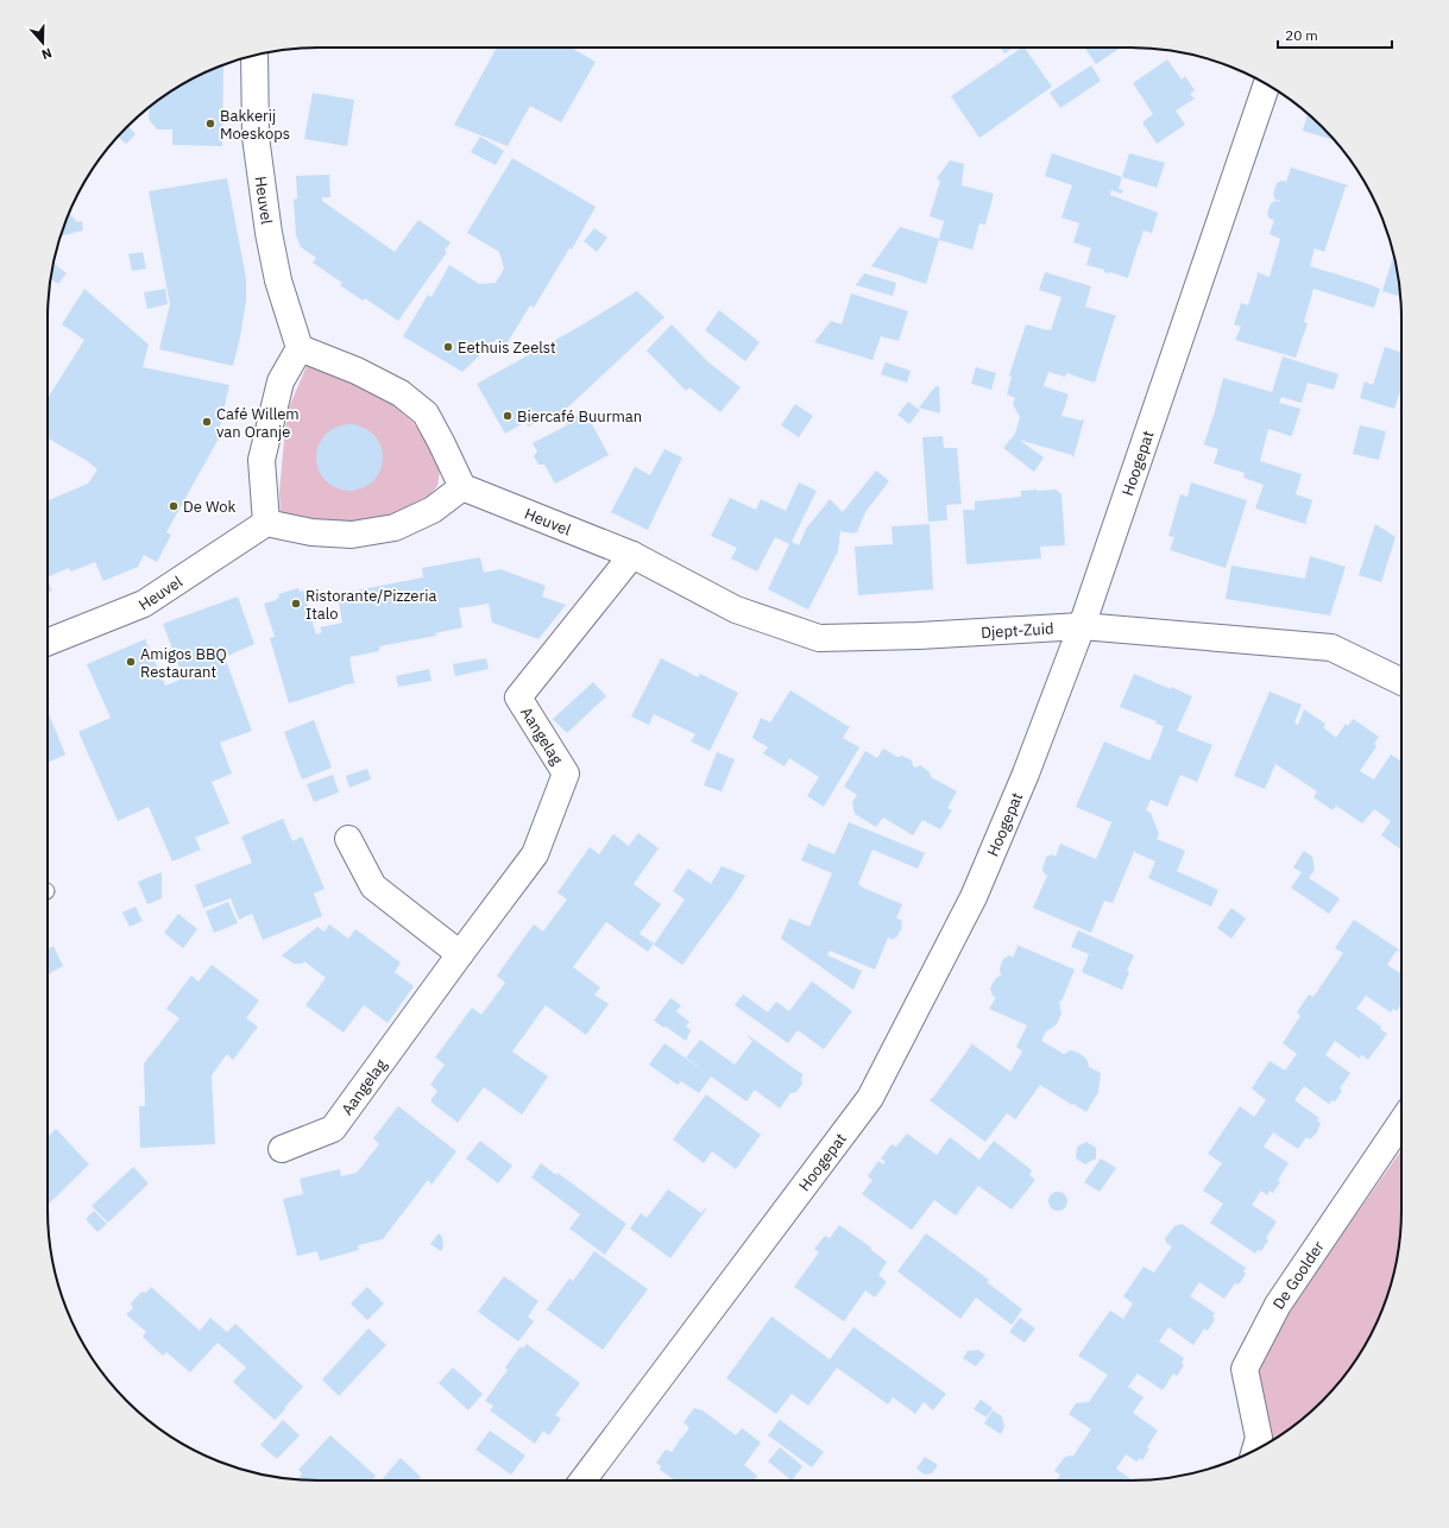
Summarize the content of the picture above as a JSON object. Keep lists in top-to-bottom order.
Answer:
{
  "streets": {
    "street": [
      "Heuvel",
      "Hoogepat",
      "Djept-Zuid",
      "Aangelag",
      "De Goolder"
    ]
  },
  "crossings": [
    ["Heuvel", "Djept-Zuid"],
    ["Heuvel", "Aangelag"],
    ["Hoogepat", "Djept-Zuid"],
    ["Djept-Zuid", "Aangelag"]
  ],
  "places": [
    "Bakkerij Moeskops",
    "Eethuis Zeelst",
    "Biercafé Buurman",
    "Café Willem van Oranje",
    "De Wok",
    "Ristorante/Pizzeria Italo",
    "Amigos BBQ Restaurant"
  ],
  "scale_bar": "20 m",
  "north": "bottom"
}
